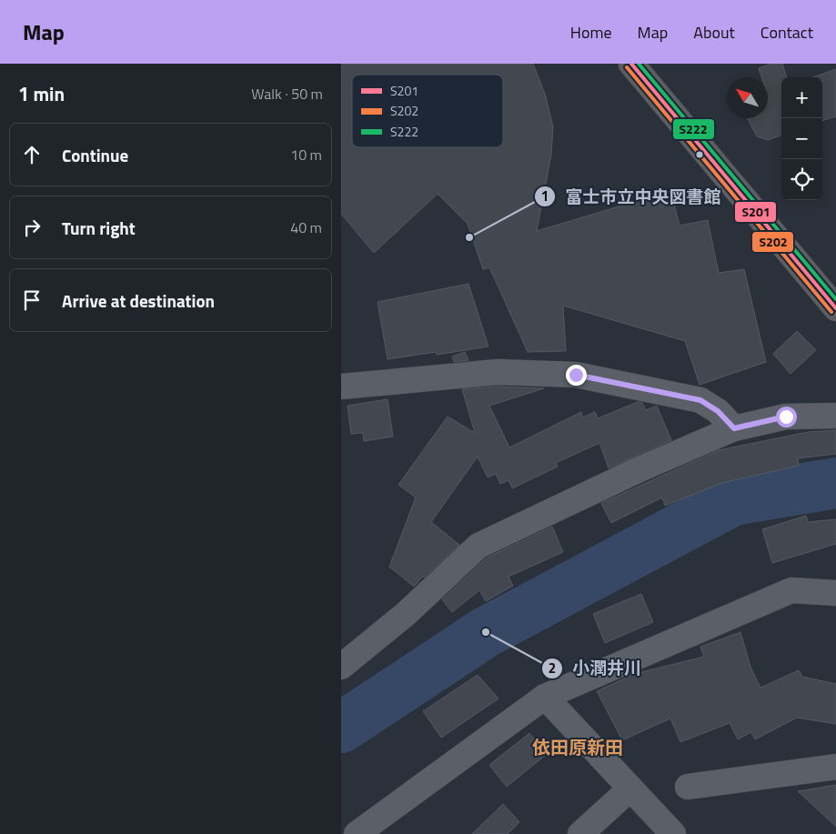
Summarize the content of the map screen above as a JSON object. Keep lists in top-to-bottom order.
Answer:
{
  "districts": ["依田原新田"],
  "places": ["富士市立中央図書館", "小潤井川"],
  "lines": ["transit line S201", "transit line S222", "transit line S202"],
  "legend": ["S201", "S202", "S222"],
  "north": "top left",
  "page": {
    "header": "Map",
    "nav": [
      "Home",
      "Map",
      "About",
      "Contact"
    ],
    "heading": ["1 min", "Walk · 50 m"],
    "map_buttons": ["+", "−"],
    "list": [
      ["Continue", "10 m"],
      ["Turn right", "40 m"],
      "Arrive at destination"
    ]
  }
}
